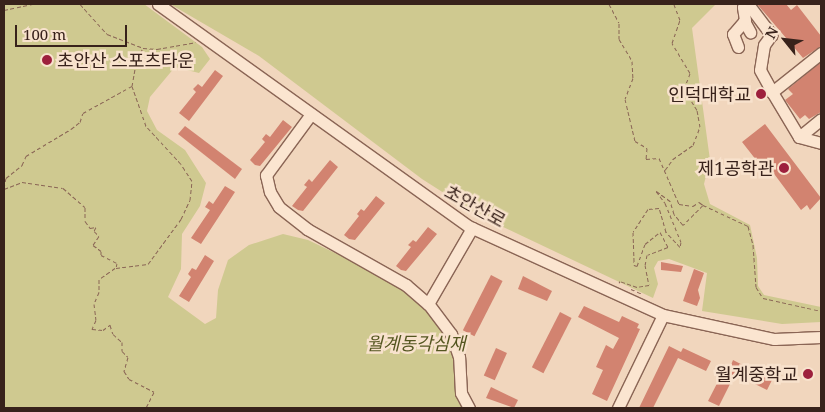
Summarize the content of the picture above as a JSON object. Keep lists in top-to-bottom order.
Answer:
{
  "streets": {
    "street": ["초안산로"]
  },
  "parks": ["월계동각심재"],
  "places": [
    "초안산 스포츠타운",
    "인덕대학교",
    "제1공학관",
    "월계중학교"
  ],
  "scale_bar": "100 m",
  "north": "top left"
}
